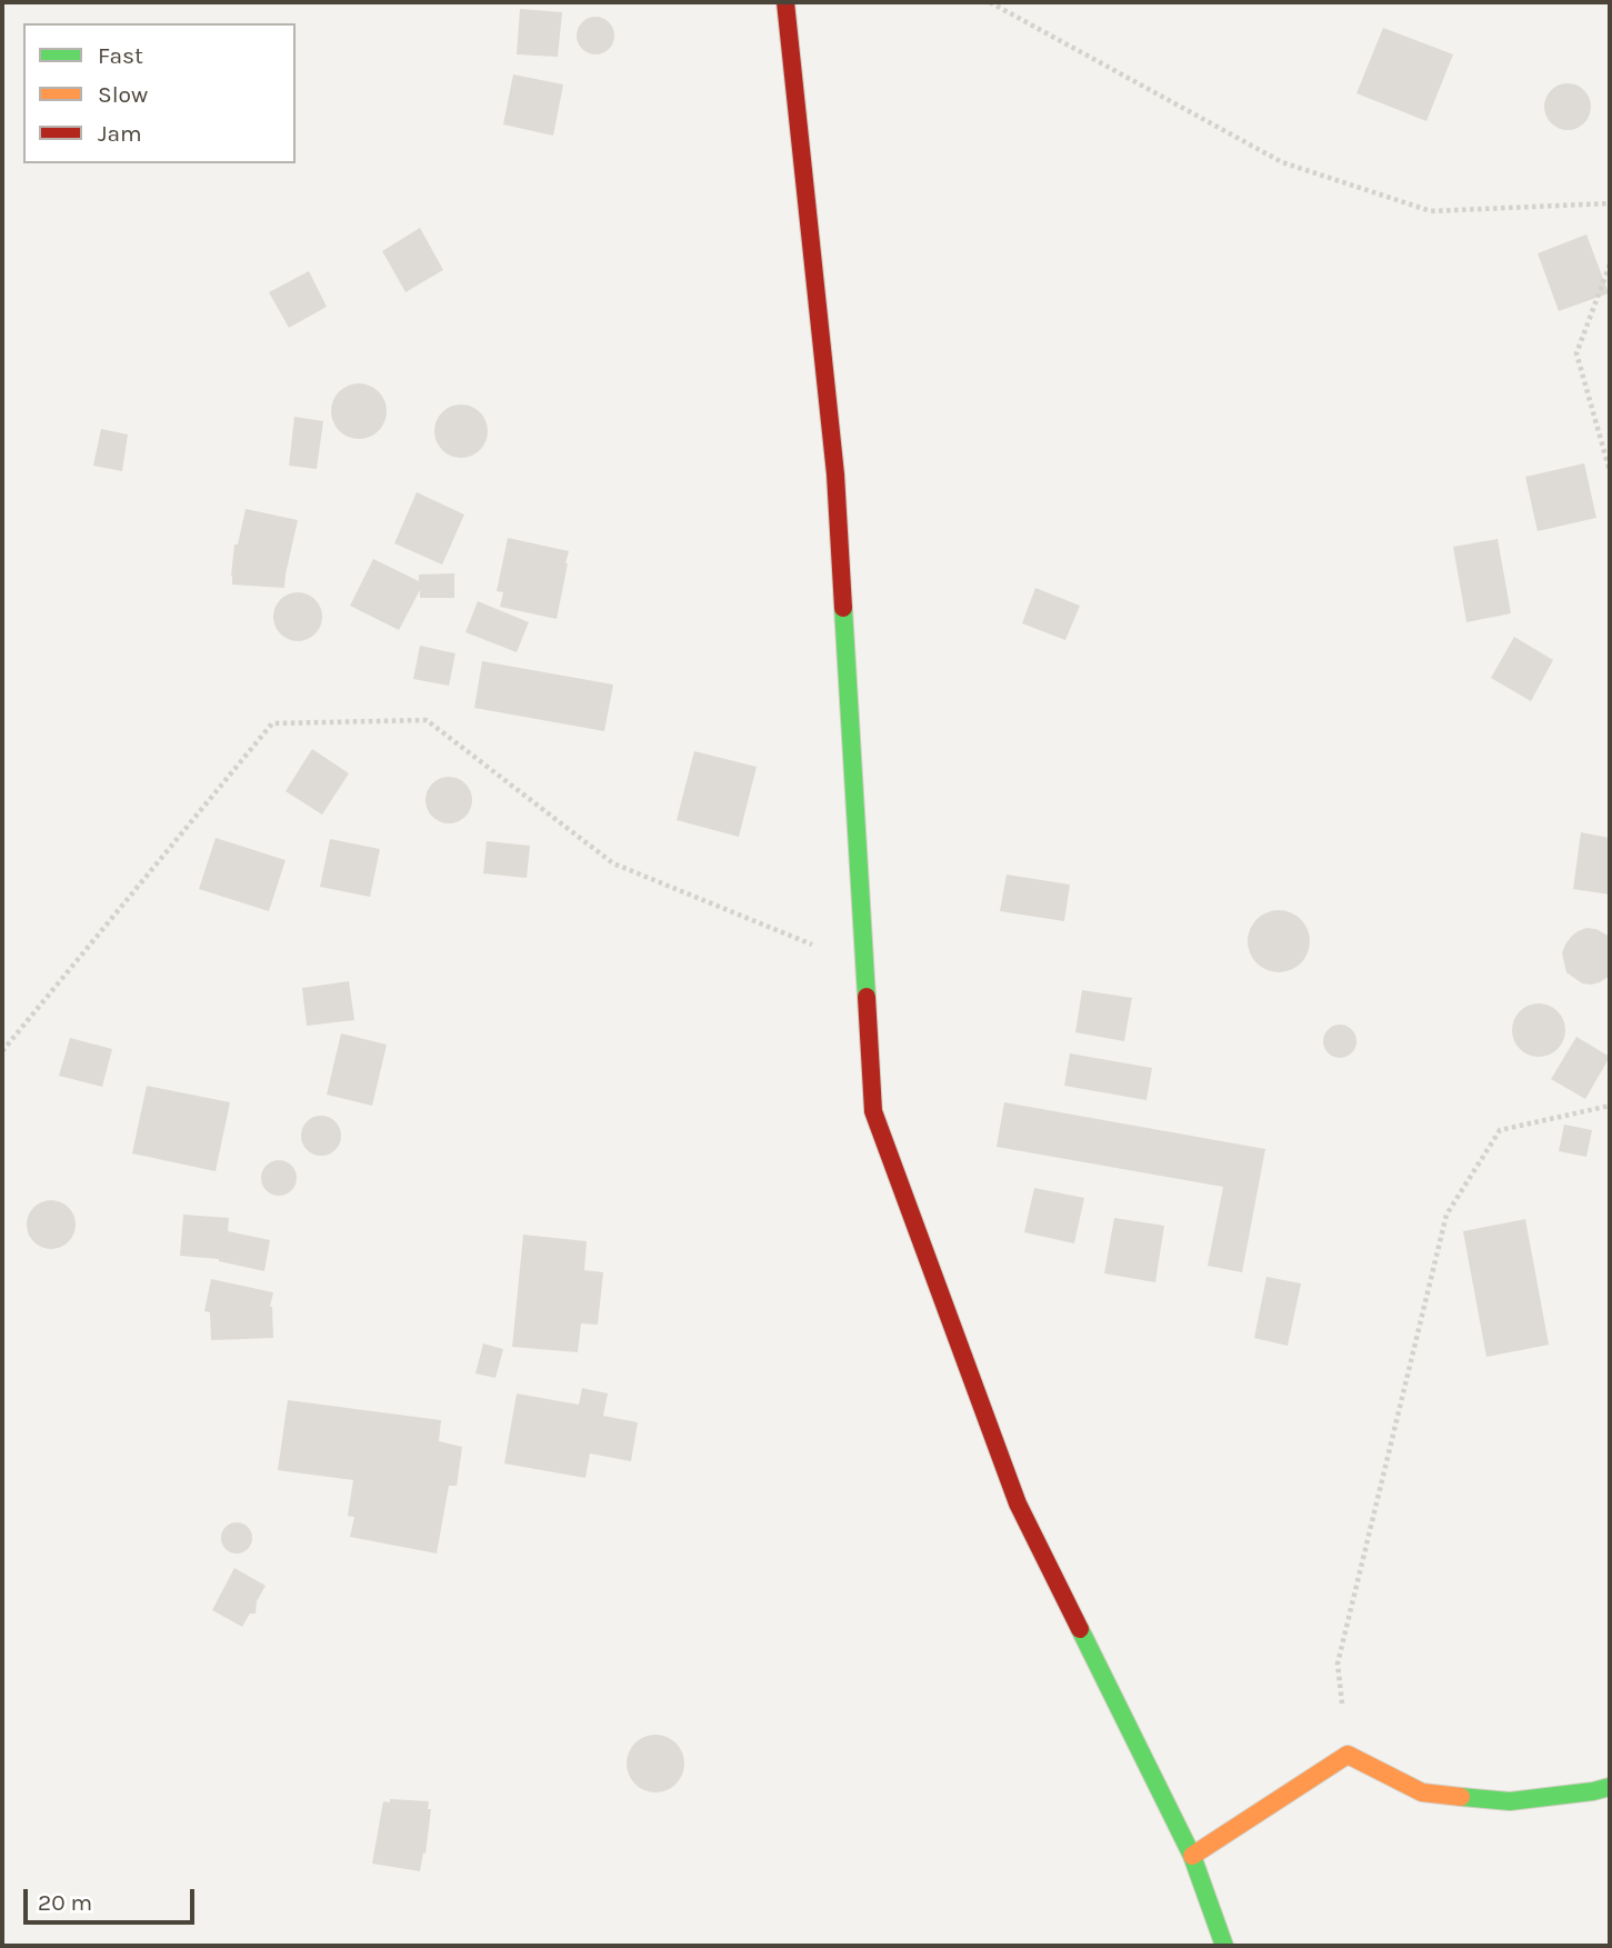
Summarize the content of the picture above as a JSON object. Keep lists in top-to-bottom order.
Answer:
{
  "legend": ["Fast", "Slow", "Jam"],
  "scale_bar": "20 m"
}
